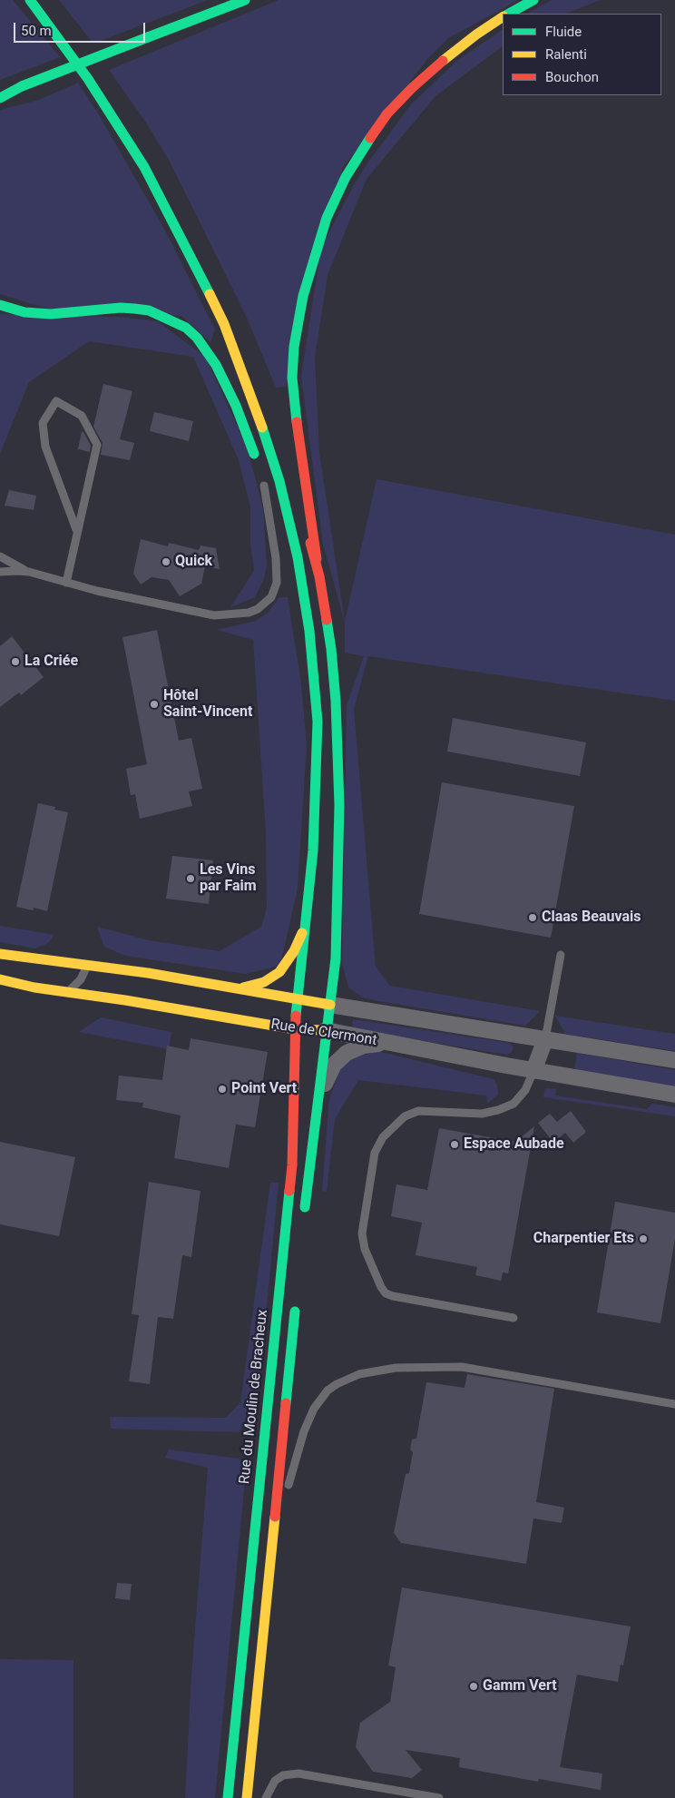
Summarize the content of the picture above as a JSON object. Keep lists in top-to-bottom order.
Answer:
{
  "streets": {
    "main road": ["Rue de Clermont", "Rue du Moulin de Bracheux"]
  },
  "crossings": [
    ["Rue de Clermont", "Rue du Moulin de Bracheux"]
  ],
  "places": [
    "Quick",
    "La Criée",
    "Hôtel Saint-Vincent",
    "Les Vins par Faim",
    "Claas Beauvais",
    "Point Vert",
    "Espace Aubade",
    "Charpentier Ets",
    "Gamm Vert"
  ],
  "legend": ["Fluide", "Ralenti", "Bouchon"],
  "scale_bar": "50 m"
}
